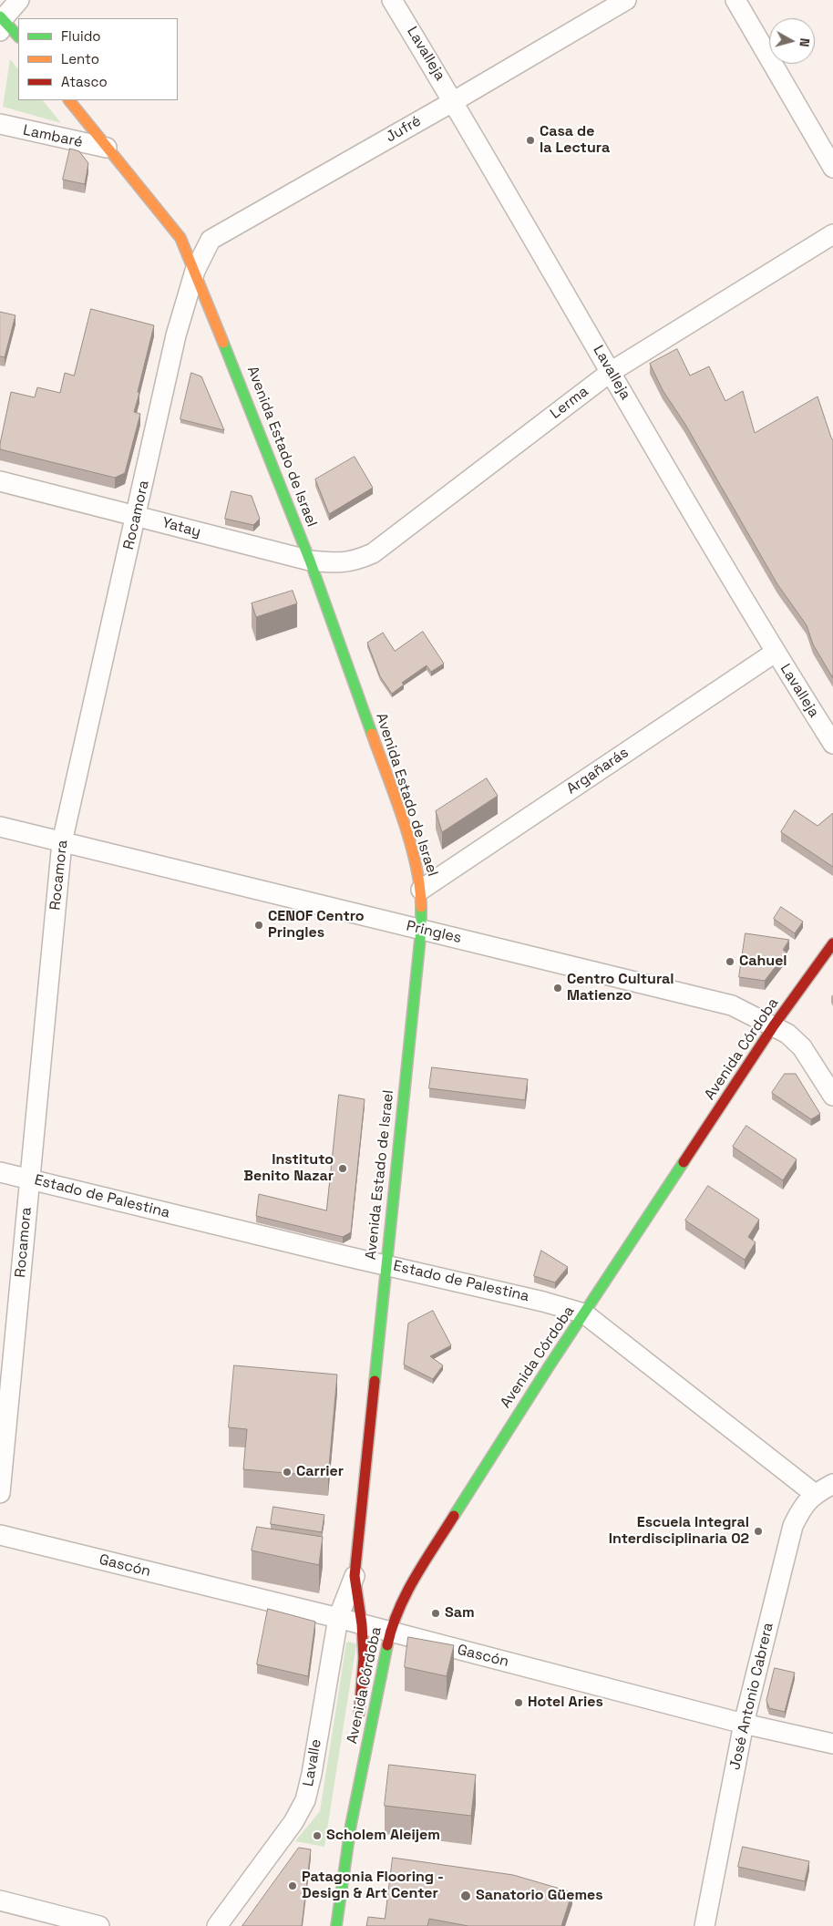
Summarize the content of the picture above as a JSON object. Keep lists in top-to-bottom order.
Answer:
{
  "streets": {
    "main road": ["Avenida Estado de Israel", "Avenida Córdoba"],
    "street": [
      "Lavalleja",
      "Jufré",
      "Lambaré",
      "Lerma",
      "Rocamora",
      "Yatay",
      "Argañarás",
      "Pringles",
      "Estado de Palestina",
      "Gascón",
      "José Antonio Cabrera",
      "Lavalle"
    ]
  },
  "crossings": [
    ["Lavalleja", "Jufré"],
    ["Lavalleja", "Lerma"],
    ["Lavalleja", "Argañarás"],
    ["Jufré", "Avenida Estado de Israel"],
    ["Jufré", "Rocamora"],
    ["Lambaré", "Avenida Estado de Israel"],
    ["Lerma", "Avenida Estado de Israel"],
    ["Lerma", "Yatay"],
    ["Avenida Estado de Israel", "Rocamora"],
    ["Avenida Estado de Israel", "Yatay"],
    ["Avenida Estado de Israel", "Argañarás"],
    ["Avenida Estado de Israel", "Pringles"],
    ["Avenida Estado de Israel", "Avenida Córdoba"],
    ["Avenida Estado de Israel", "Estado de Palestina"],
    ["Avenida Estado de Israel", "Gascón"],
    ["Avenida Estado de Israel", "Lavalle"],
    ["Rocamora", "Yatay"],
    ["Rocamora", "Pringles"],
    ["Rocamora", "Estado de Palestina"],
    ["Pringles", "Avenida Córdoba"],
    ["Avenida Córdoba", "Estado de Palestina"],
    ["Avenida Córdoba", "Gascón"],
    ["Estado de Palestina", "José Antonio Cabrera"],
    ["Gascón", "José Antonio Cabrera"],
    ["Gascón", "Lavalle"]
  ],
  "places": [
    "Casa de la Lectura",
    "CENOF Centro Pringles",
    "Cahuel",
    "Centro Cultural Matienzo",
    "Instituto Benito Nazar",
    "Carrier",
    "Escuela Integral Interdisciplinaria 02",
    "Sam",
    "Hotel Aries",
    "Scholem Aleijem",
    "Patagonia Flooring - Design & Art Center",
    "Sanatorio Güemes"
  ],
  "legend": ["Fluido", "Lento", "Atasco"],
  "north": "right"
}
